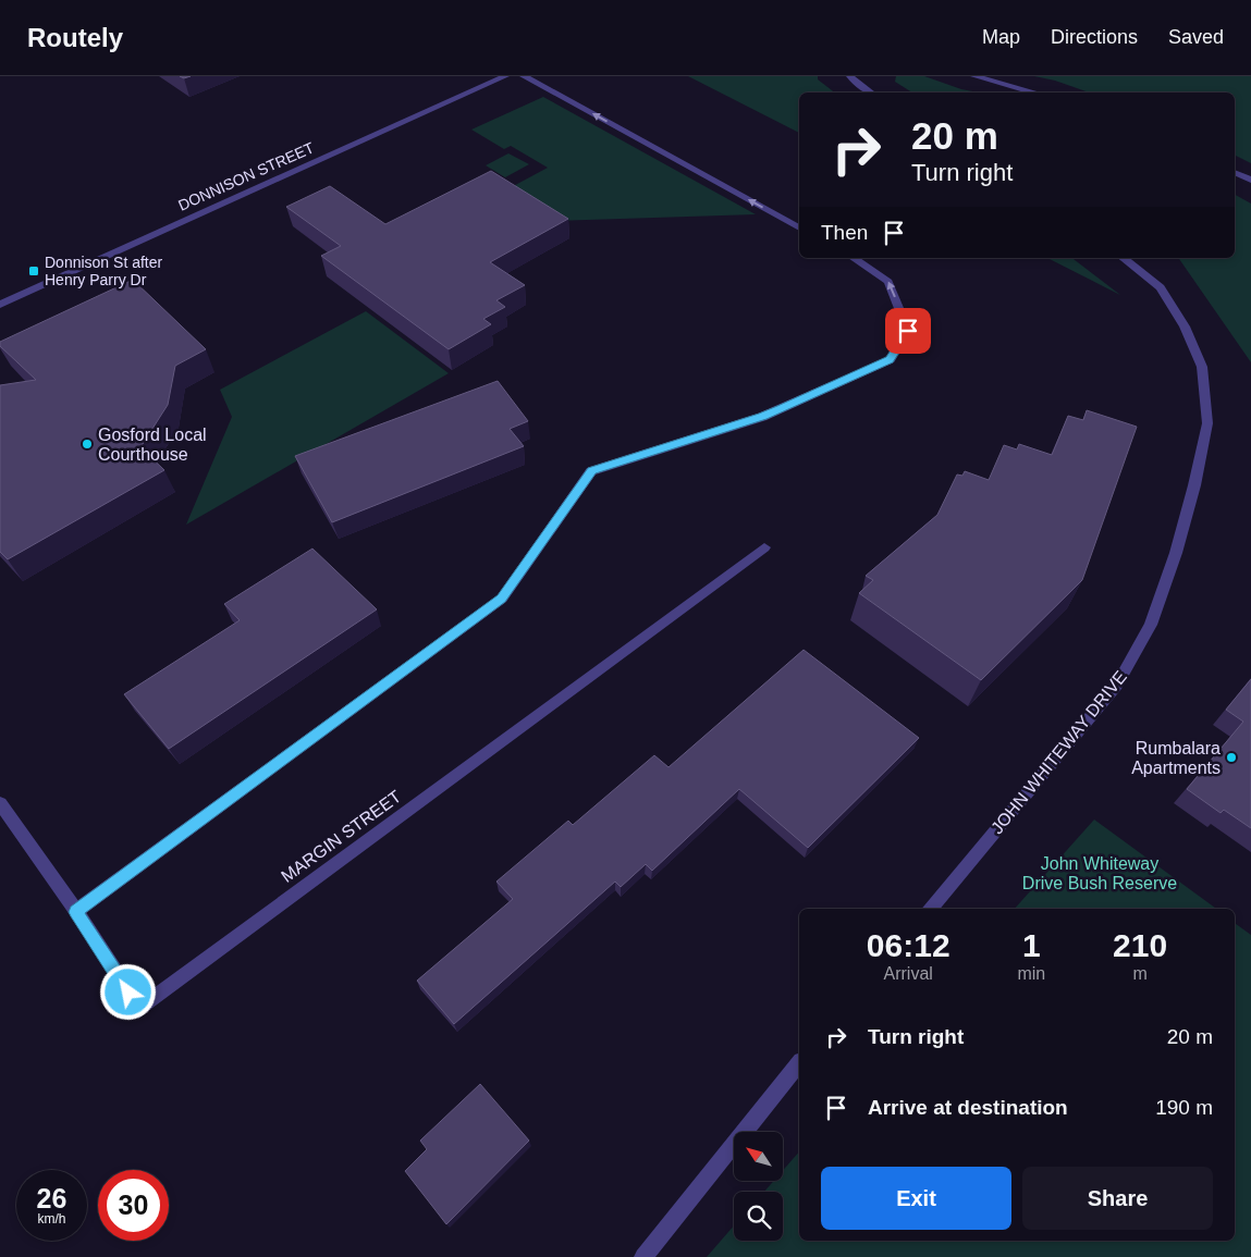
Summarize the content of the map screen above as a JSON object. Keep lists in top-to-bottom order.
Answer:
{
  "streets": {
    "street": ["DONNISON STREET", "JOHN WHITEWAY DRIVE", "MARGIN STREET"]
  },
  "parks": ["John Whiteway Drive Bush Reserve"],
  "places": {
    "transit": ["Donnison St after Henry Parry Dr"],
    "other": ["Gosford Local Courthouse", "Rumbalara Apartments"]
  },
  "north": "top left",
  "page": {
    "header": "Routely",
    "nav": ["Map", "Directions", "Saved"],
    "turn": ["20 m", "Turn right"],
    "then": "Then",
    "eta": [
      "06:12",
      "Arrival",
      "1",
      "min",
      "210",
      "m"
    ],
    "list": [
      {
        "name": "Turn right",
        "value": "20 m"
      },
      {
        "name": "Arrive at destination",
        "value": "190 m"
      }
    ],
    "buttons": ["Exit", "Share"],
    "speed": "26 km/h",
    "limit": "30"
  }
}
